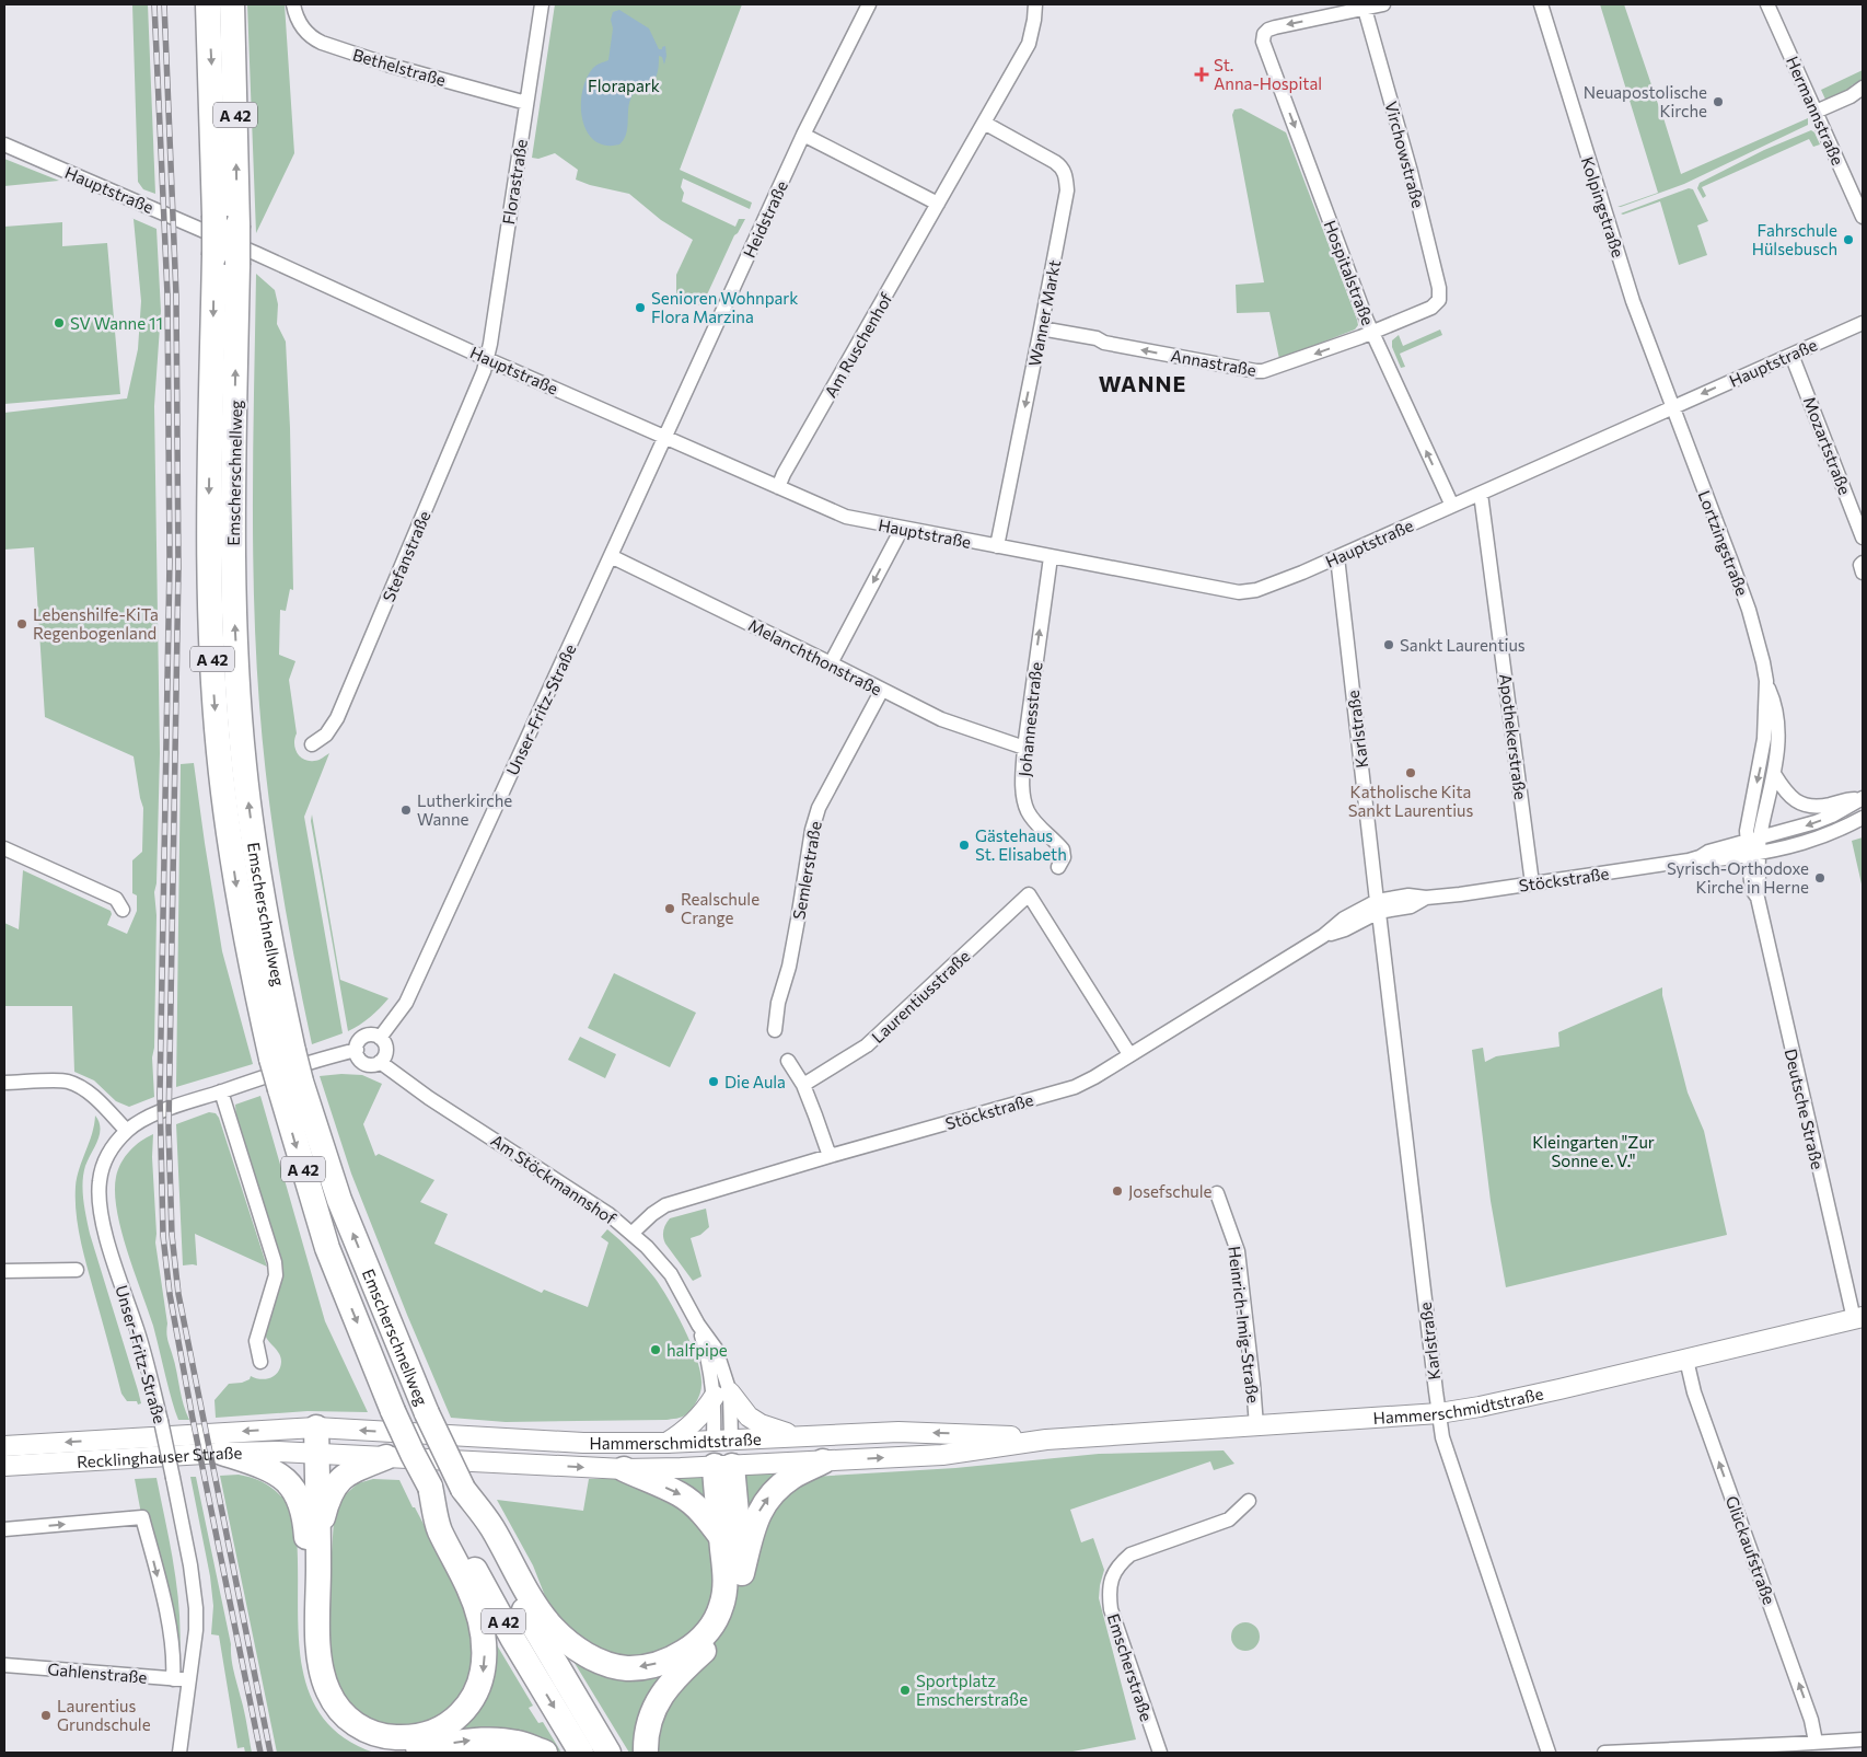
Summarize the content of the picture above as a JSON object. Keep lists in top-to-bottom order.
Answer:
{
  "streets": {
    "highway": ["A 42", "Emscherschnellweg"],
    "main road": ["Hammerschmidtstraße", "Recklinghauser Straße"],
    "street": [
      "Bethelstraße",
      "Hermannstraße",
      "Virchowstraße",
      "Florastraße",
      "Hauptstraße",
      "Kolpingstraße",
      "Heidstraße",
      "Hospitalstraße",
      "Wanner Markt",
      "Am Ruschenhof",
      "Annastraße",
      "Mozartstraße",
      "Lortzingstraße",
      "Stefanstraße",
      "Melanchthonstraße",
      "Unser-Fritz-Straße",
      "Johannesstraße",
      "Karlstraße",
      "Apothekerstraße",
      "Semlerstraße",
      "Stöckstraße",
      "Laurentiusstraße",
      "Deutsche Straße",
      "Am Stöckmannshof",
      "Heinrich-Imig-Straße",
      "Glückaufstraße",
      "Emscherstraße",
      "Gahlenstraße"
    ]
  },
  "crossings": [
    ["Bethelstraße", "Florastraße"],
    ["Virchowstraße", "Annastraße"],
    ["Florastraße", "Hauptstraße"],
    ["Florastraße", "Stefanstraße"],
    ["Hauptstraße", "Kolpingstraße"],
    ["Hauptstraße", "Heidstraße"],
    ["Hauptstraße", "Hospitalstraße"],
    ["Hauptstraße", "Wanner Markt"],
    ["Hauptstraße", "Am Ruschenhof"],
    ["Hauptstraße", "Mozartstraße"],
    ["Hauptstraße", "Lortzingstraße"],
    ["Hauptstraße", "Stefanstraße"],
    ["Hauptstraße", "Unser-Fritz-Straße"],
    ["Hauptstraße", "Johannesstraße"],
    ["Hauptstraße", "Karlstraße"],
    ["Hauptstraße", "Apothekerstraße"],
    ["Kolpingstraße", "Lortzingstraße"],
    ["Heidstraße", "Unser-Fritz-Straße"],
    ["Hospitalstraße", "Annastraße"],
    ["Wanner Markt", "Am Ruschenhof"],
    ["Wanner Markt", "Annastraße"],
    ["Lortzingstraße", "Stöckstraße"],
    ["Lortzingstraße", "Deutsche Straße"],
    ["Melanchthonstraße", "Unser-Fritz-Straße"],
    ["Melanchthonstraße", "Johannesstraße"],
    ["Melanchthonstraße", "Semlerstraße"],
    ["Unser-Fritz-Straße", "Am Stöckmannshof"],
    ["Unser-Fritz-Straße", "Gahlenstraße"],
    ["Karlstraße", "Stöckstraße"],
    ["Karlstraße", "Hammerschmidtstraße"],
    ["Apothekerstraße", "Stöckstraße"],
    ["Stöckstraße", "Laurentiusstraße"],
    ["Stöckstraße", "Am Stöckmannshof"],
    ["Deutsche Straße", "Hammerschmidtstraße"],
    ["Am Stöckmannshof", "Hammerschmidtstraße"],
    ["Heinrich-Imig-Straße", "Hammerschmidtstraße"],
    ["Hammerschmidtstraße", "Recklinghauser Straße"],
    ["Hammerschmidtstraße", "Glückaufstraße"]
  ],
  "one_way": [
    "Wanner Markt",
    "Annastraße",
    "Johannesstraße",
    "Glückaufstraße"
  ],
  "districts": ["WANNE"],
  "parks": ["Florapark", "Kleingarten \"Zur Sonne e. V.\""],
  "places": {
    "health": ["St. Anna-Hospital"],
    "other": [
      "Neuapostolische Kirche",
      "Fahrschule Hülsebusch",
      "Senioren Wohnpark Flora Marzina",
      "SV Wanne 11",
      "Lebenshilfe-KiTa Regenbogenland",
      "Sankt Laurentius",
      "Katholische Kita Sankt Laurentius",
      "Lutherkirche Wanne",
      "Gästehaus St. Elisabeth",
      "Syrisch-Orthodoxe Kirche in Herne",
      "Realschule Crange",
      "Die Aula",
      "Josefschule",
      "halfpipe",
      "Sportplatz Emscherstraße",
      "Laurentius Grundschule"
    ]
  }
}
